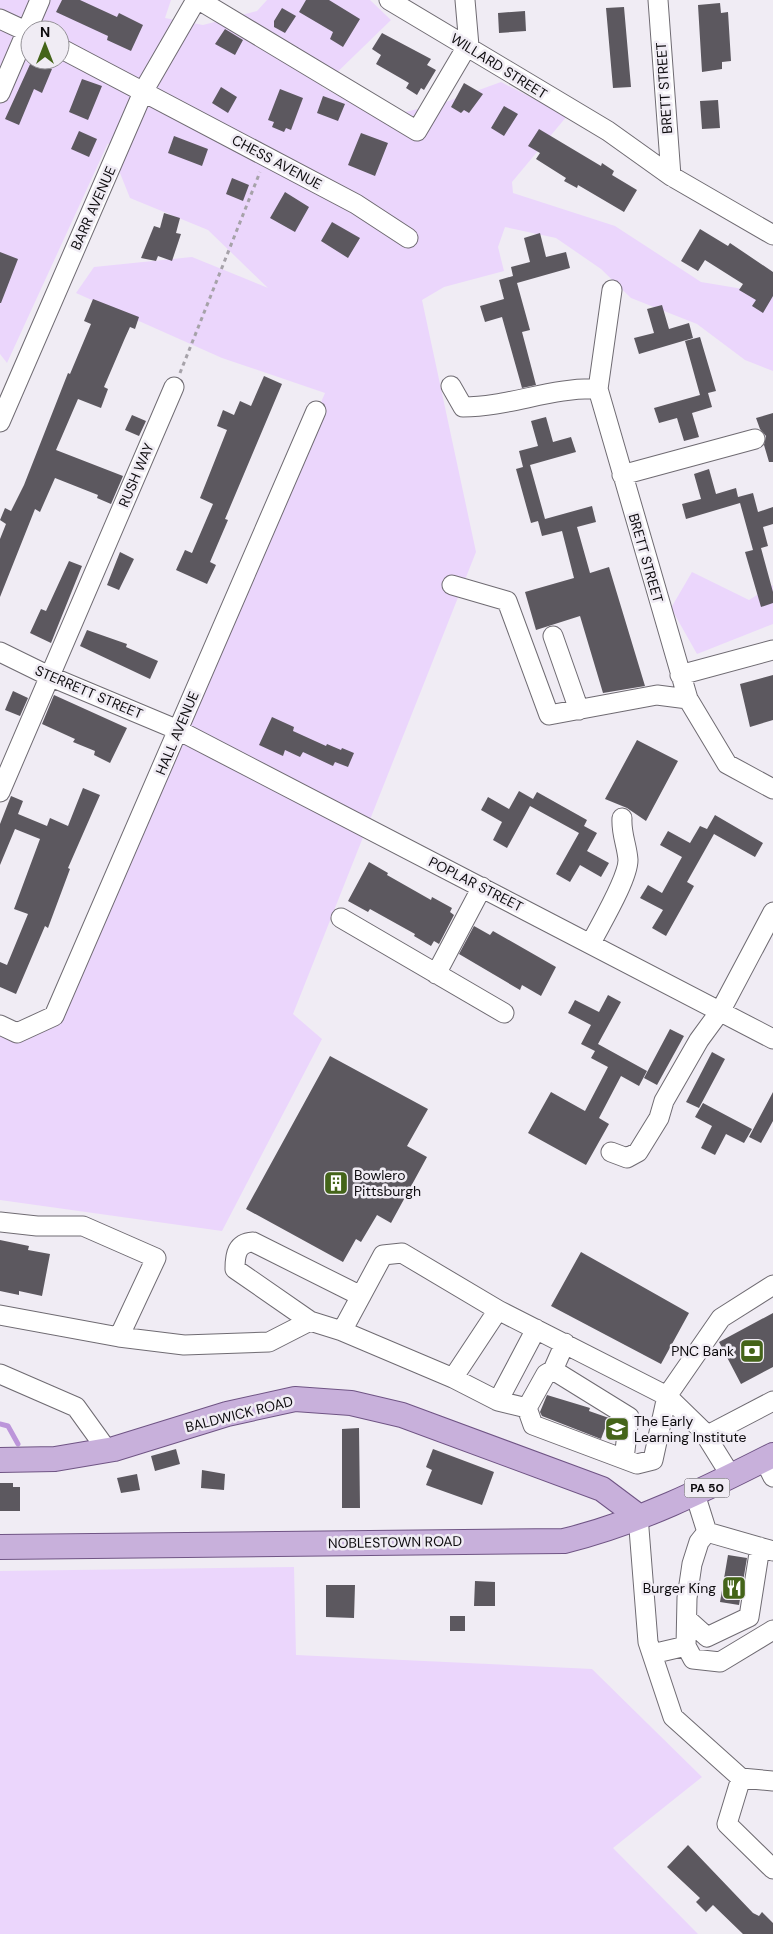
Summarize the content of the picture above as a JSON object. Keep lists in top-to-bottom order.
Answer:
{
  "streets": {
    "main road": ["BALDWICK ROAD", "PA 50", "NOBLESTOWN ROAD"],
    "street": [
      "WILLARD STREET",
      "BRETT STREET",
      "CHESS AVENUE",
      "BARR AVENUE",
      "RUSH WAY",
      "STERRETT STREET",
      "HALL AVENUE",
      "POPLAR STREET"
    ]
  },
  "crossings": [
    ["WILLARD STREET", "BRETT STREET"],
    ["CHESS AVENUE", "BARR AVENUE"],
    ["RUSH WAY", "STERRETT STREET"],
    ["STERRETT STREET", "HALL AVENUE"],
    ["STERRETT STREET", "POPLAR STREET"],
    ["HALL AVENUE", "POPLAR STREET"],
    ["BALDWICK ROAD", "NOBLESTOWN ROAD"]
  ],
  "places": {
    "building": ["Bowlero Pittsburgh"],
    "bank": ["PNC Bank"],
    "school or university": ["The Early Learning Institute"],
    "restaurant": ["Burger King"]
  },
  "north": "top"
}
